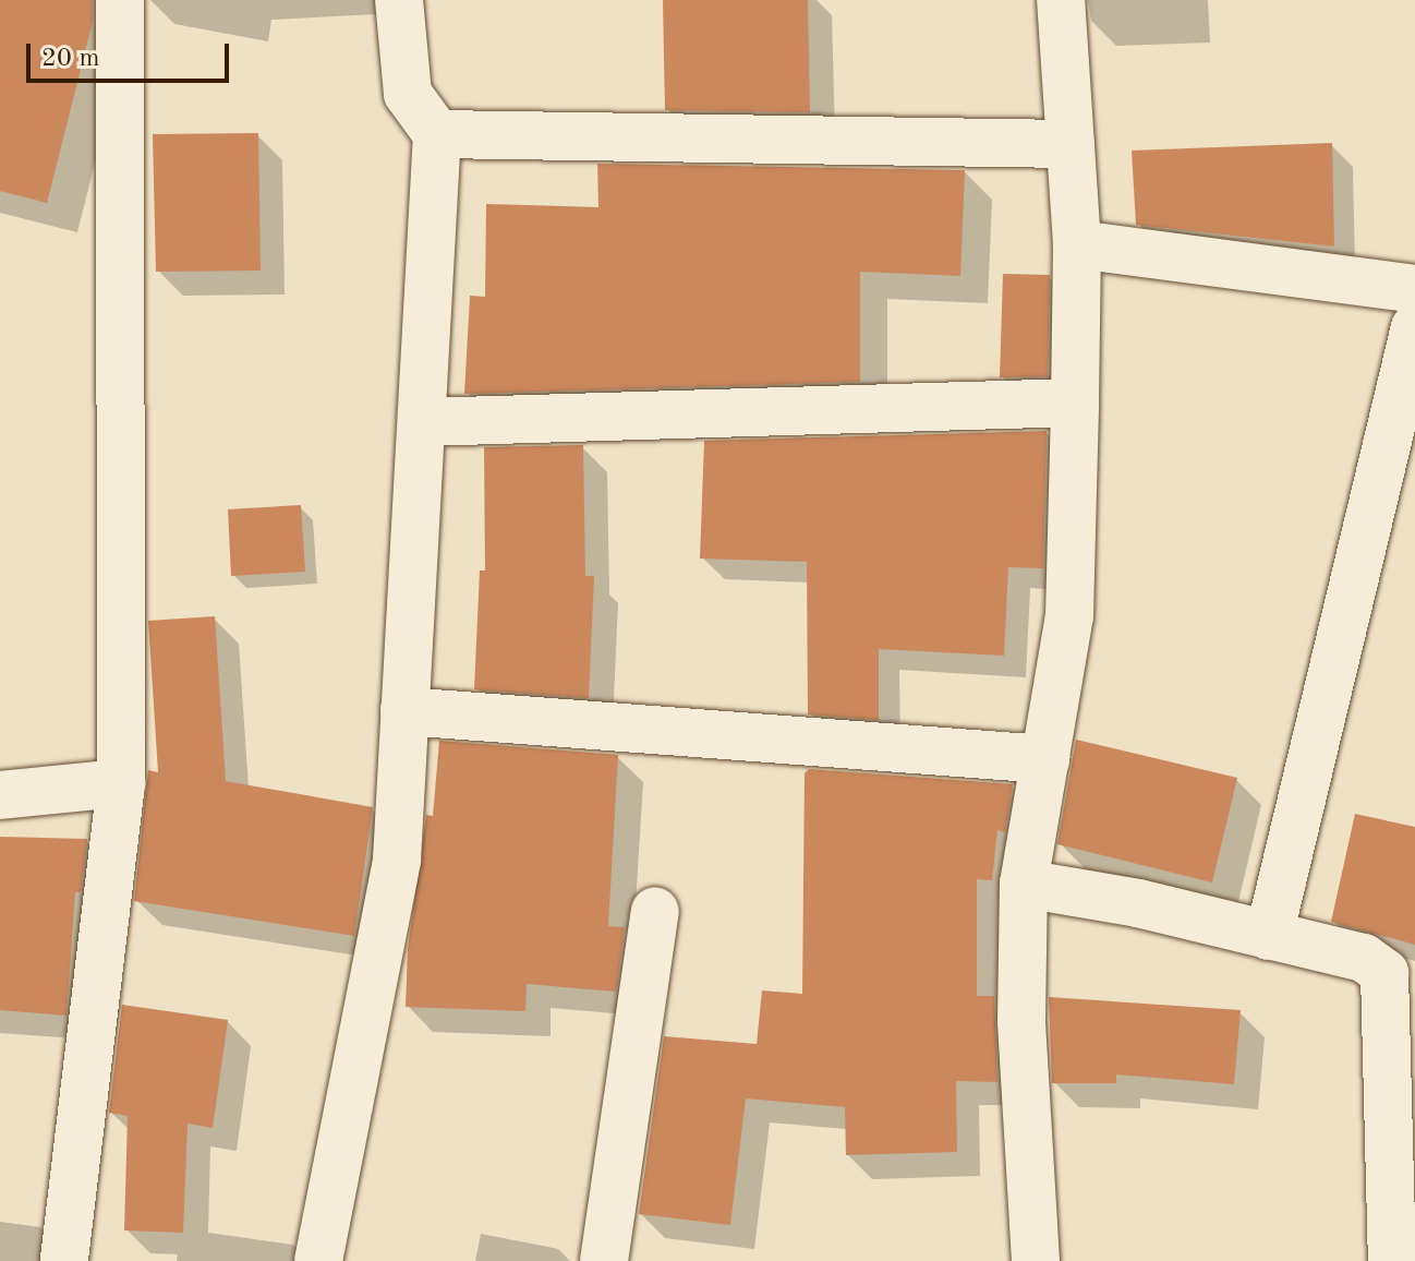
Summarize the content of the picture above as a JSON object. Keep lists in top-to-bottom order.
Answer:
{
  "scale_bar": "20 m"
}
